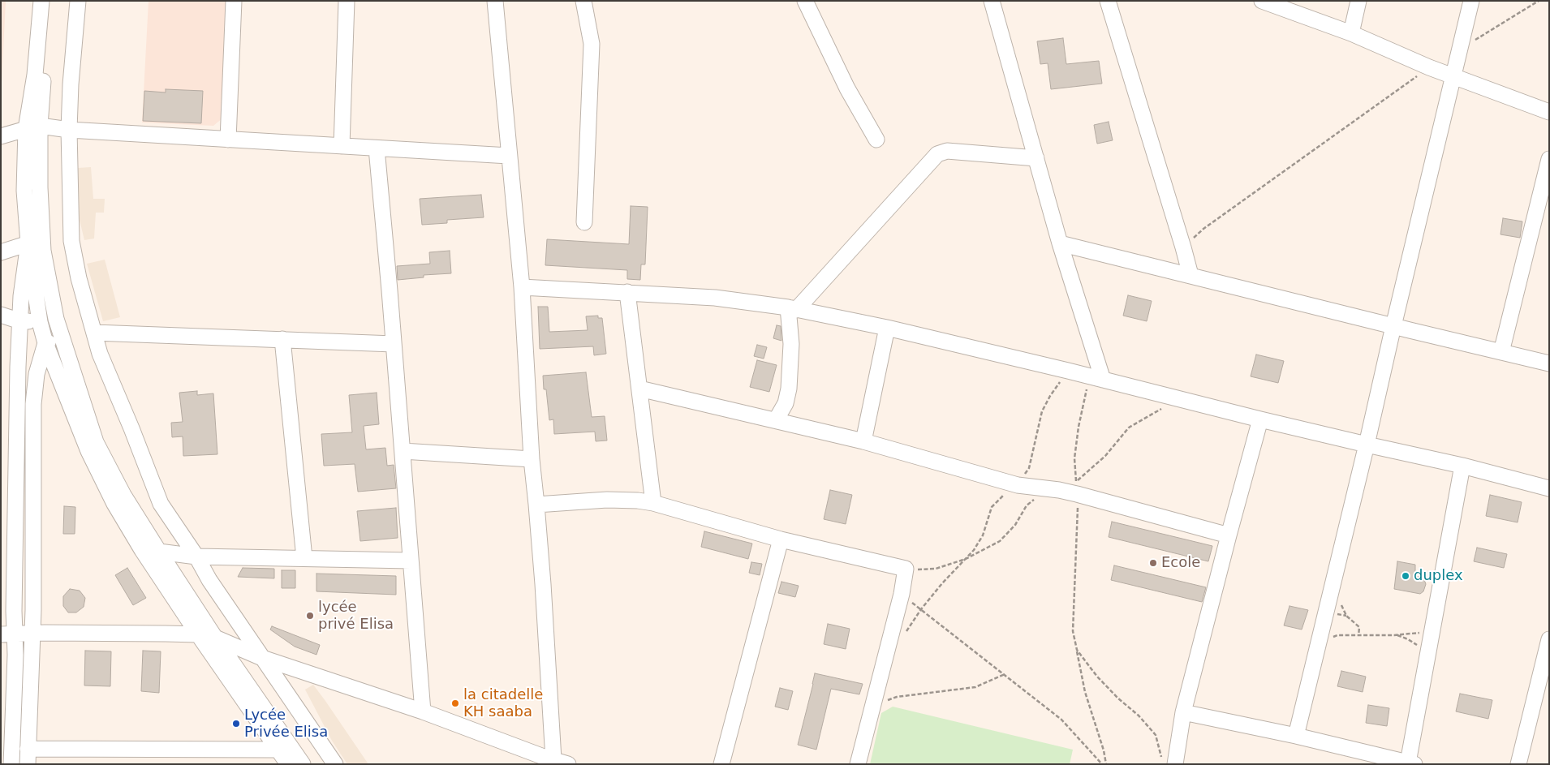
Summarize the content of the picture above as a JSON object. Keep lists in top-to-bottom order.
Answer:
{
  "places": [
    "Ecole",
    "duplex",
    "lycée privé Elisa",
    "la citadelle KH saaba",
    "Lycée Privée Elisa"
  ]
}
